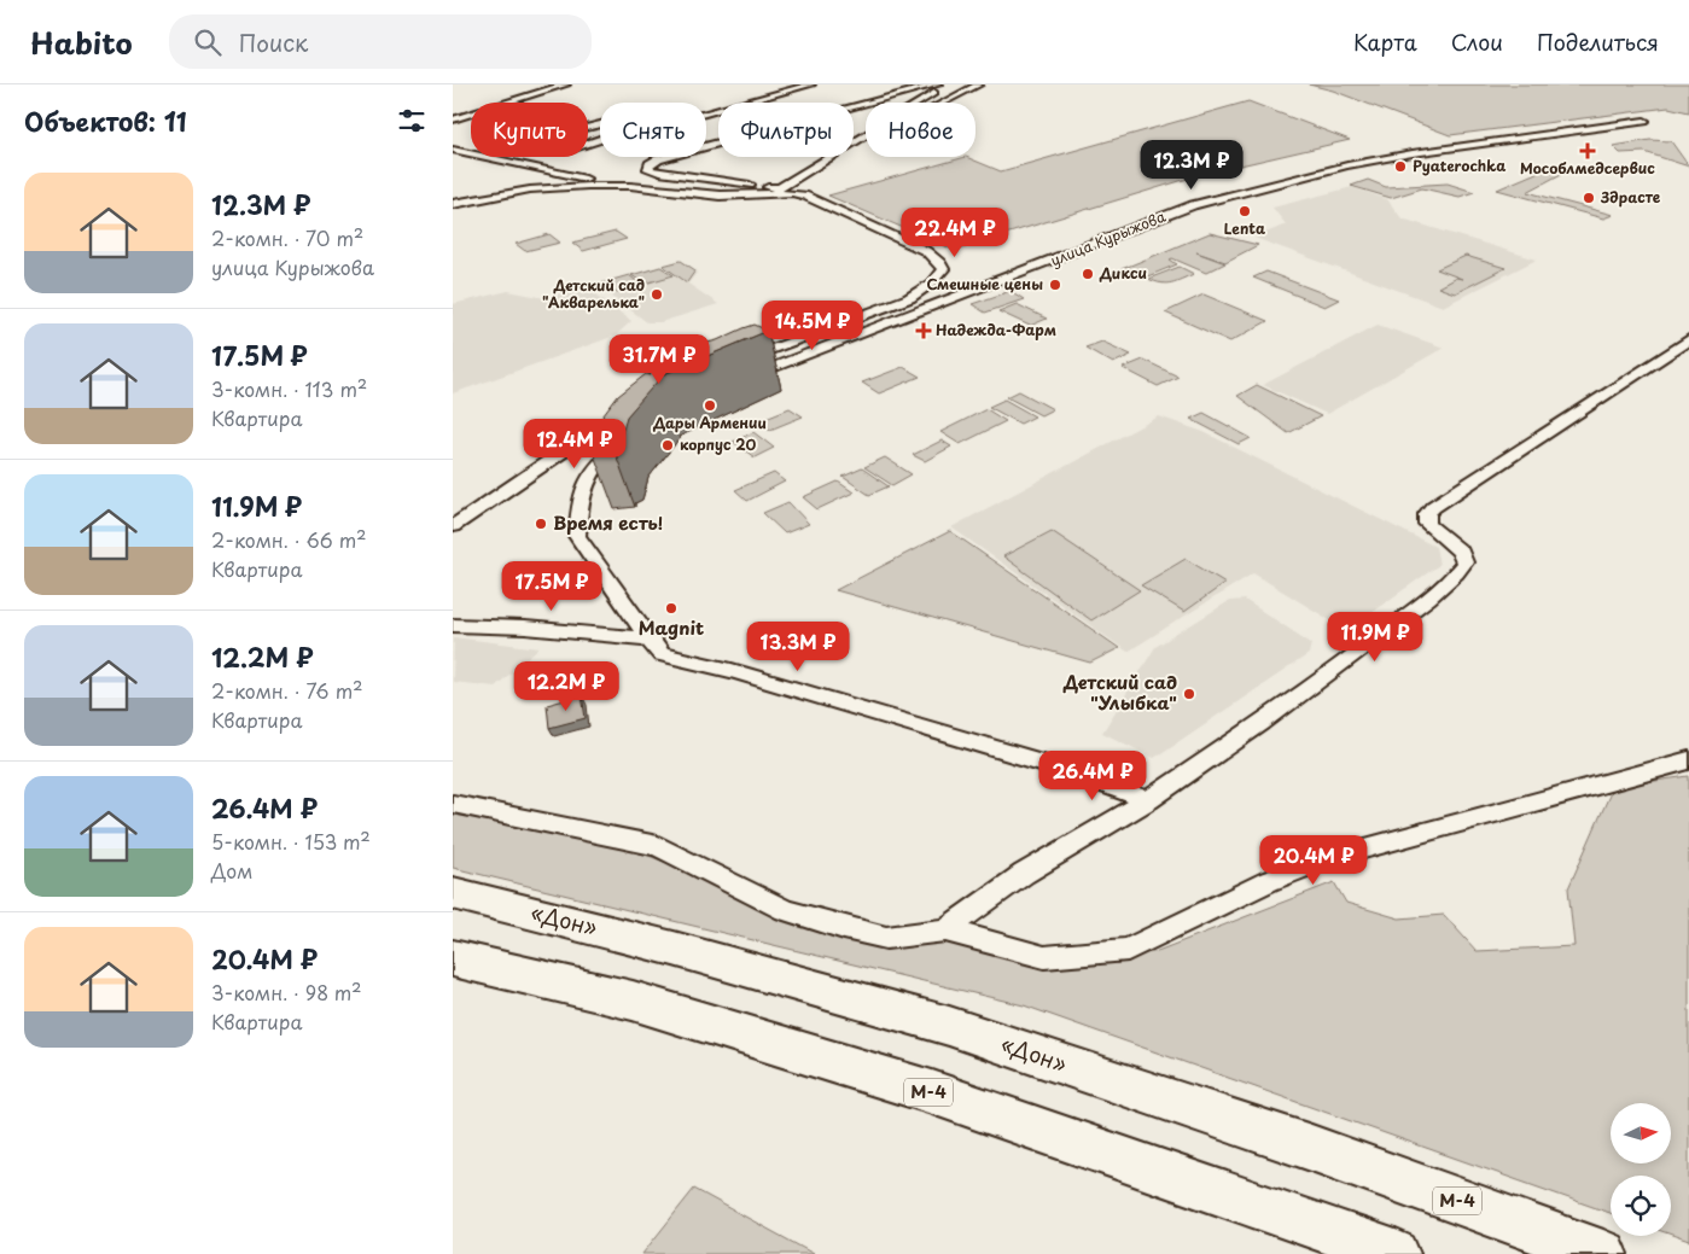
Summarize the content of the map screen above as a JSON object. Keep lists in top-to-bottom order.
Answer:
{
  "streets": {
    "highway": ["«Дон»", "М-4"],
    "street": ["улица Курыжова"]
  },
  "places": {
    "health": ["Мособлмедсервис", "Надежда-Фарм"],
    "other": [
      "Pyaterochka",
      "Здрасте",
      "Lenta",
      "Дикси",
      "Смешные цены",
      "Детский сад \"Акварелька\"",
      "Дары Армении",
      "корпус 20",
      "Время есть!",
      "Magnit",
      "Детский сад \"Улыбка\""
    ]
  },
  "north": "right",
  "page": {
    "header": "Habito",
    "search": "Поиск",
    "nav": ["Карта", "Слои", "Поделиться"],
    "heading": "Объектов: 11",
    "chip": [
      "Купить",
      "Снять",
      "Фильтры",
      "Новое"
    ],
    "price": [
      "12.3M ₽",
      "22.4M ₽",
      "14.5M ₽",
      "31.7M ₽",
      "12.4M ₽",
      "17.5M ₽",
      "11.9M ₽",
      "13.3M ₽",
      "12.2M ₽",
      "26.4M ₽",
      "20.4M ₽"
    ],
    "list": [
      {
        "name": "12.3M ₽",
        "note": "2-комн. · 70 m² · улица Курыжова"
      },
      {
        "name": "17.5M ₽",
        "note": "3-комн. · 113 m² · Квартира"
      },
      {
        "name": "11.9M ₽",
        "note": "2-комн. · 66 m² · Квартира"
      },
      {
        "name": "12.2M ₽",
        "note": "2-комн. · 76 m² · Квартира"
      },
      {
        "name": "26.4M ₽",
        "note": "5-комн. · 153 m² · Дом"
      },
      {
        "name": "20.4M ₽",
        "note": "3-комн. · 98 m² · Квартира"
      }
    ]
  }
}
